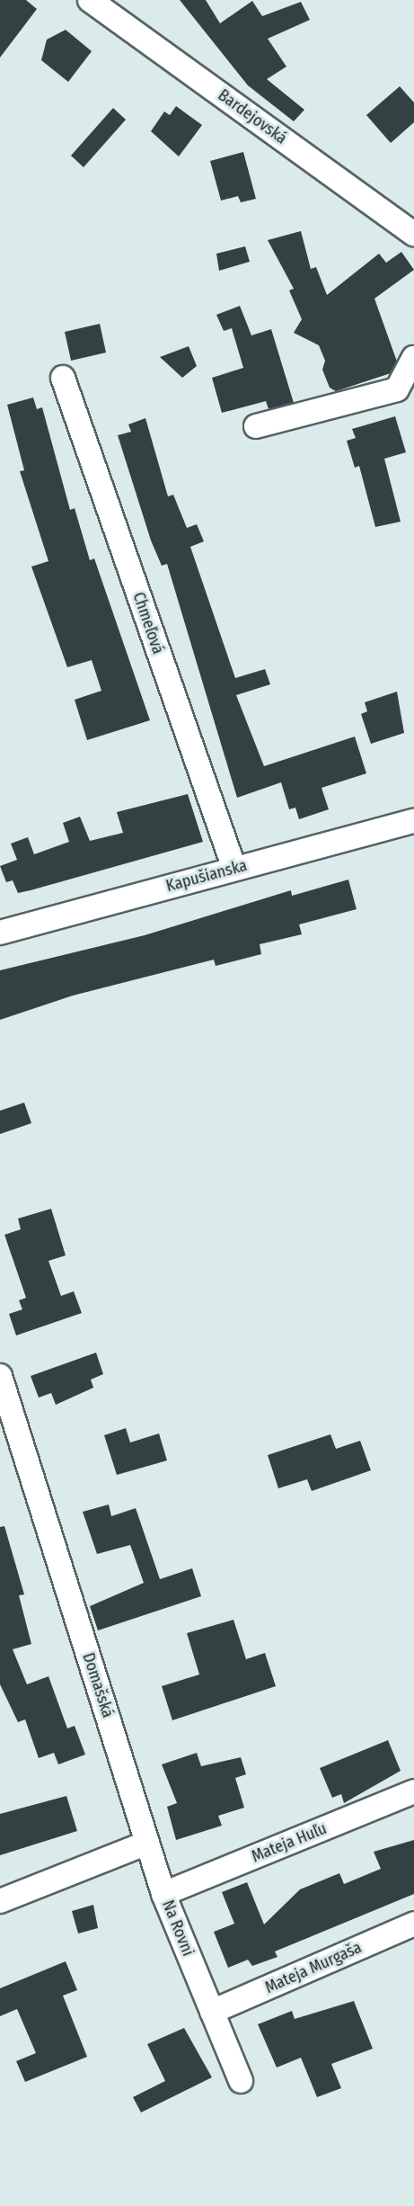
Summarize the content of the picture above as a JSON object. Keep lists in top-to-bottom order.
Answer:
{
  "streets": {
    "street": [
      "Bardejovská",
      "Chmeľová",
      "Kapušianska",
      "Domašská",
      "Mateja Huľu",
      "Na Rovni",
      "Mateja Murgaša"
    ]
  },
  "crossings": [
    ["Chmeľová", "Kapušianska"],
    ["Domašská", "Na Rovni"],
    ["Mateja Huľu", "Na Rovni"],
    ["Na Rovni", "Mateja Murgaša"]
  ]
}
